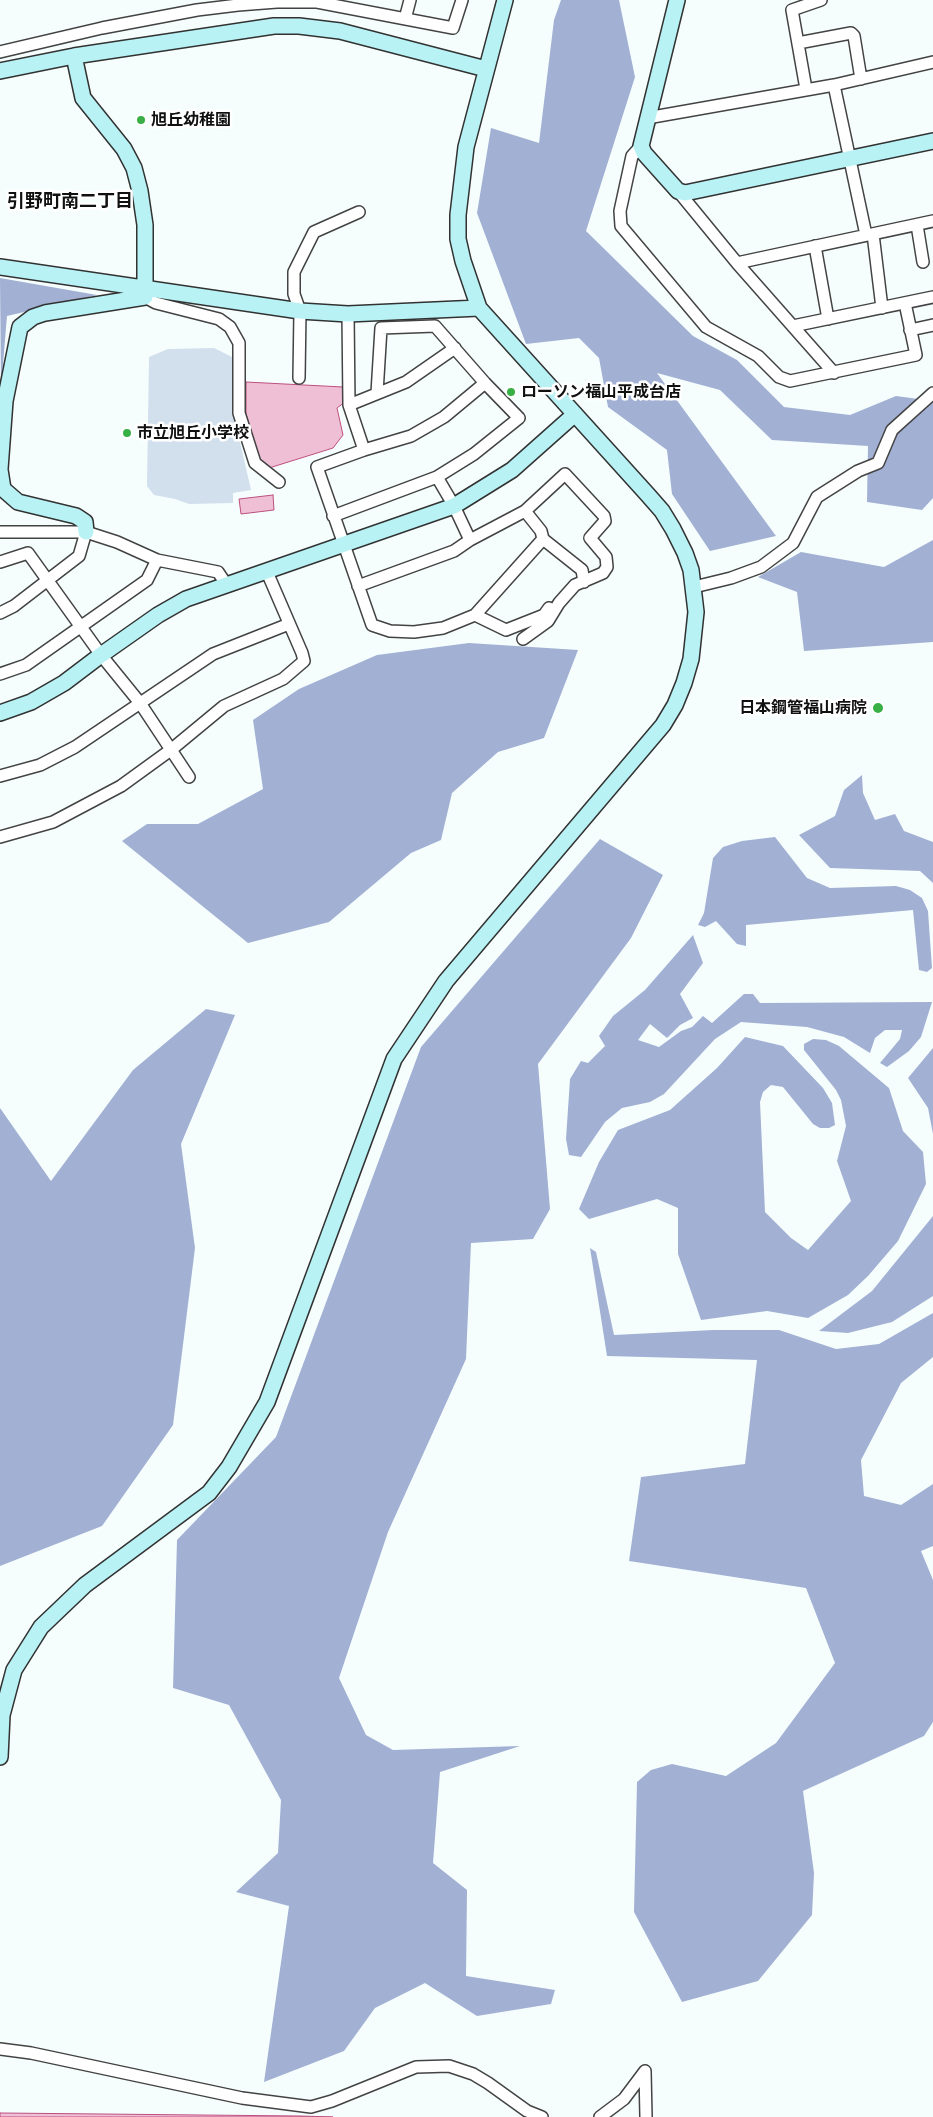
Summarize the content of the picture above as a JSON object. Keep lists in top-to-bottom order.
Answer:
{
  "districts": ["引野町南二丁目"],
  "places": [
    "旭丘幼稚園",
    "ローソン福山平成台店",
    "市立旭丘小学校",
    "日本鋼管福山病院"
  ]
}
